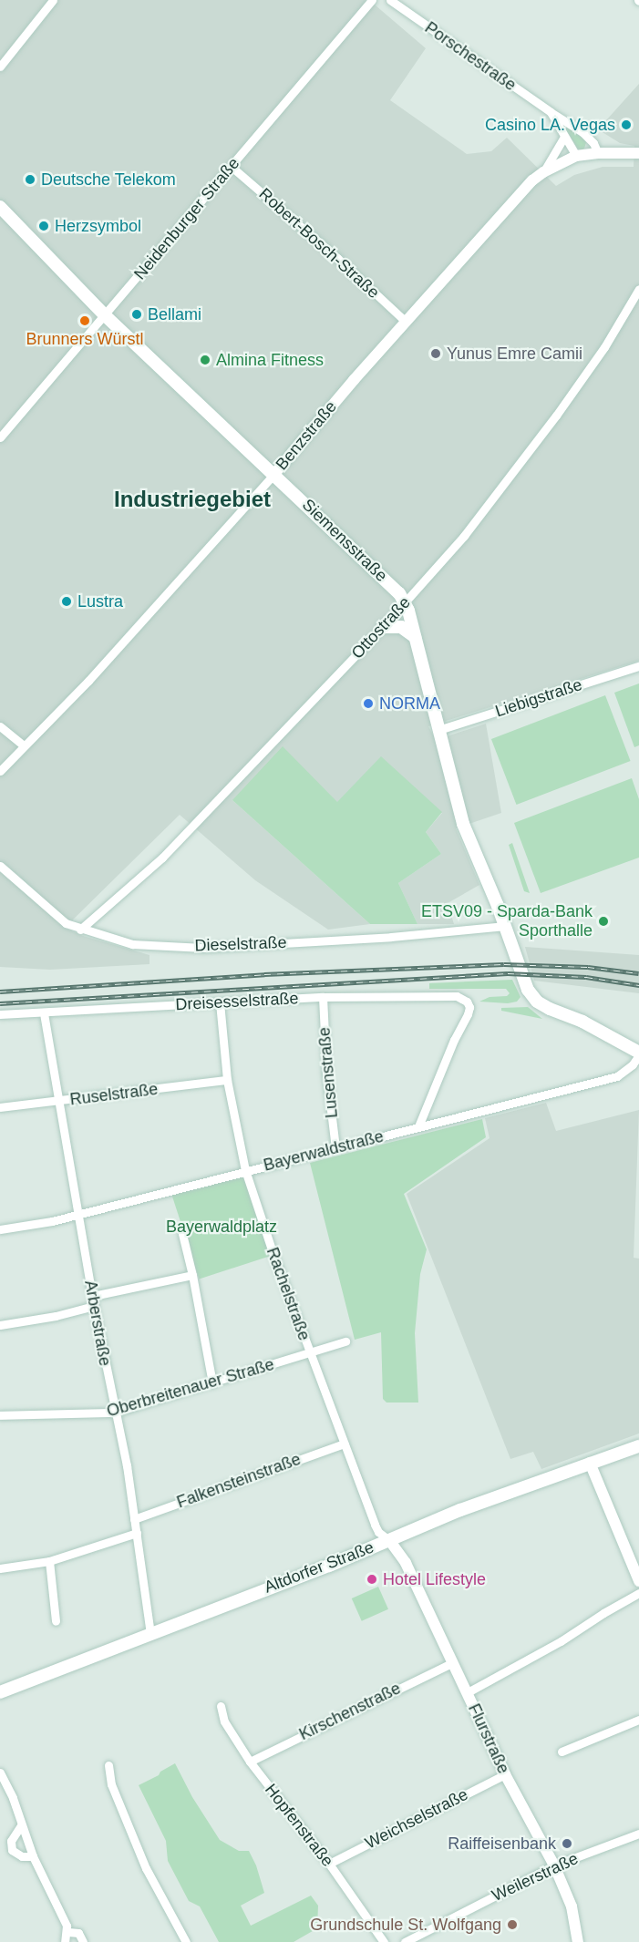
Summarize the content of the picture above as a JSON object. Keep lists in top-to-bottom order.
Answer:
{
  "streets": {
    "main road": ["Siemensstraße", "Altdorfer Straße"],
    "street": [
      "Porschestraße",
      "Neidenburger Straße",
      "Robert-Bosch-Straße",
      "Benzstraße",
      "Ottostraße",
      "Liebigstraße",
      "Dieselstraße",
      "Dreisesselstraße",
      "Lusenstraße",
      "Ruselstraße",
      "Bayerwaldstraße",
      "Rachelstraße",
      "Arberstraße",
      "Oberbreitenauer Straße",
      "Falkensteinstraße",
      "Kirschenstraße",
      "Flurstraße",
      "Weichselstraße",
      "Hopfenstraße",
      "Weilerstraße"
    ]
  },
  "crossings": [
    ["Porschestraße", "Benzstraße"],
    ["Neidenburger Straße", "Robert-Bosch-Straße"],
    ["Neidenburger Straße", "Siemensstraße"],
    ["Robert-Bosch-Straße", "Benzstraße"],
    ["Benzstraße", "Siemensstraße"],
    ["Siemensstraße", "Ottostraße"],
    ["Siemensstraße", "Liebigstraße"],
    ["Siemensstraße", "Dieselstraße"],
    ["Siemensstraße", "Bayerwaldstraße"],
    ["Ottostraße", "Dieselstraße"],
    ["Dreisesselstraße", "Lusenstraße"],
    ["Dreisesselstraße", "Bayerwaldstraße"],
    ["Dreisesselstraße", "Rachelstraße"],
    ["Dreisesselstraße", "Arberstraße"],
    ["Lusenstraße", "Bayerwaldstraße"],
    ["Ruselstraße", "Rachelstraße"],
    ["Ruselstraße", "Arberstraße"],
    ["Bayerwaldstraße", "Rachelstraße"],
    ["Bayerwaldstraße", "Arberstraße"],
    ["Rachelstraße", "Oberbreitenauer Straße"],
    ["Rachelstraße", "Falkensteinstraße"],
    ["Rachelstraße", "Altdorfer Straße"],
    ["Rachelstraße", "Flurstraße"],
    ["Arberstraße", "Oberbreitenauer Straße"],
    ["Arberstraße", "Falkensteinstraße"],
    ["Arberstraße", "Altdorfer Straße"],
    ["Altdorfer Straße", "Flurstraße"],
    ["Kirschenstraße", "Flurstraße"],
    ["Kirschenstraße", "Hopfenstraße"],
    ["Flurstraße", "Weichselstraße"],
    ["Flurstraße", "Weilerstraße"],
    ["Weichselstraße", "Hopfenstraße"]
  ],
  "districts": ["Industriegebiet"],
  "parks": ["Bayerwaldplatz"],
  "places": [
    "Casino LA. Vegas",
    "Deutsche Telekom",
    "Herzsymbol",
    "Bellami",
    "Brunners Würstl",
    "Yunus Emre Camii",
    "Almina Fitness",
    "Lustra",
    "NORMA",
    "ETSV09 - Sparda-Bank Sporthalle",
    "Hotel Lifestyle",
    "Raiffeisenbank",
    "Grundschule St. Wolfgang"
  ]
}
